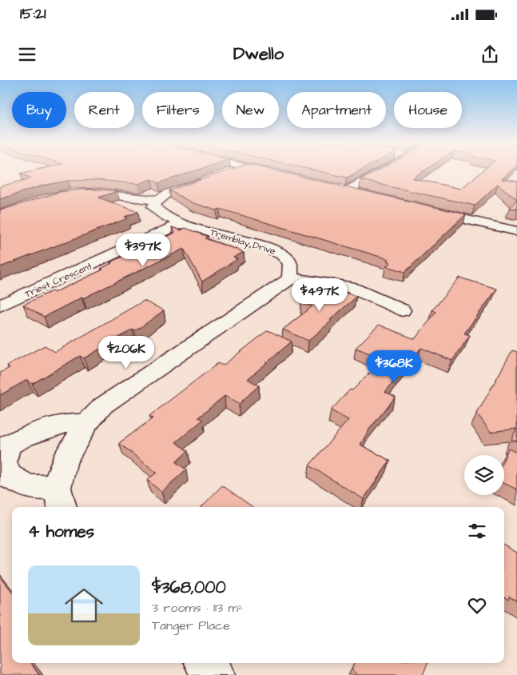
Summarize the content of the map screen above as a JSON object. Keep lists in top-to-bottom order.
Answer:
{
  "streets": {
    "street": ["Tremblay Drive", "Triest Crescent"]
  },
  "crossings": [
    ["Tremblay Drive", "Triest Crescent"]
  ],
  "page": {
    "status": "15:21",
    "header": "Dwello",
    "chip": [
      "Buy",
      "Rent",
      "Filters",
      "New",
      "Apartment",
      "House"
    ],
    "price": [
      "$397K",
      "$497K",
      "$206K",
      "$368K"
    ],
    "heading": "4 homes",
    "list": [
      {
        "name": "$368,000",
        "note": "3 rooms · 113 m² · Tanger Place"
      }
    ]
  }
}
